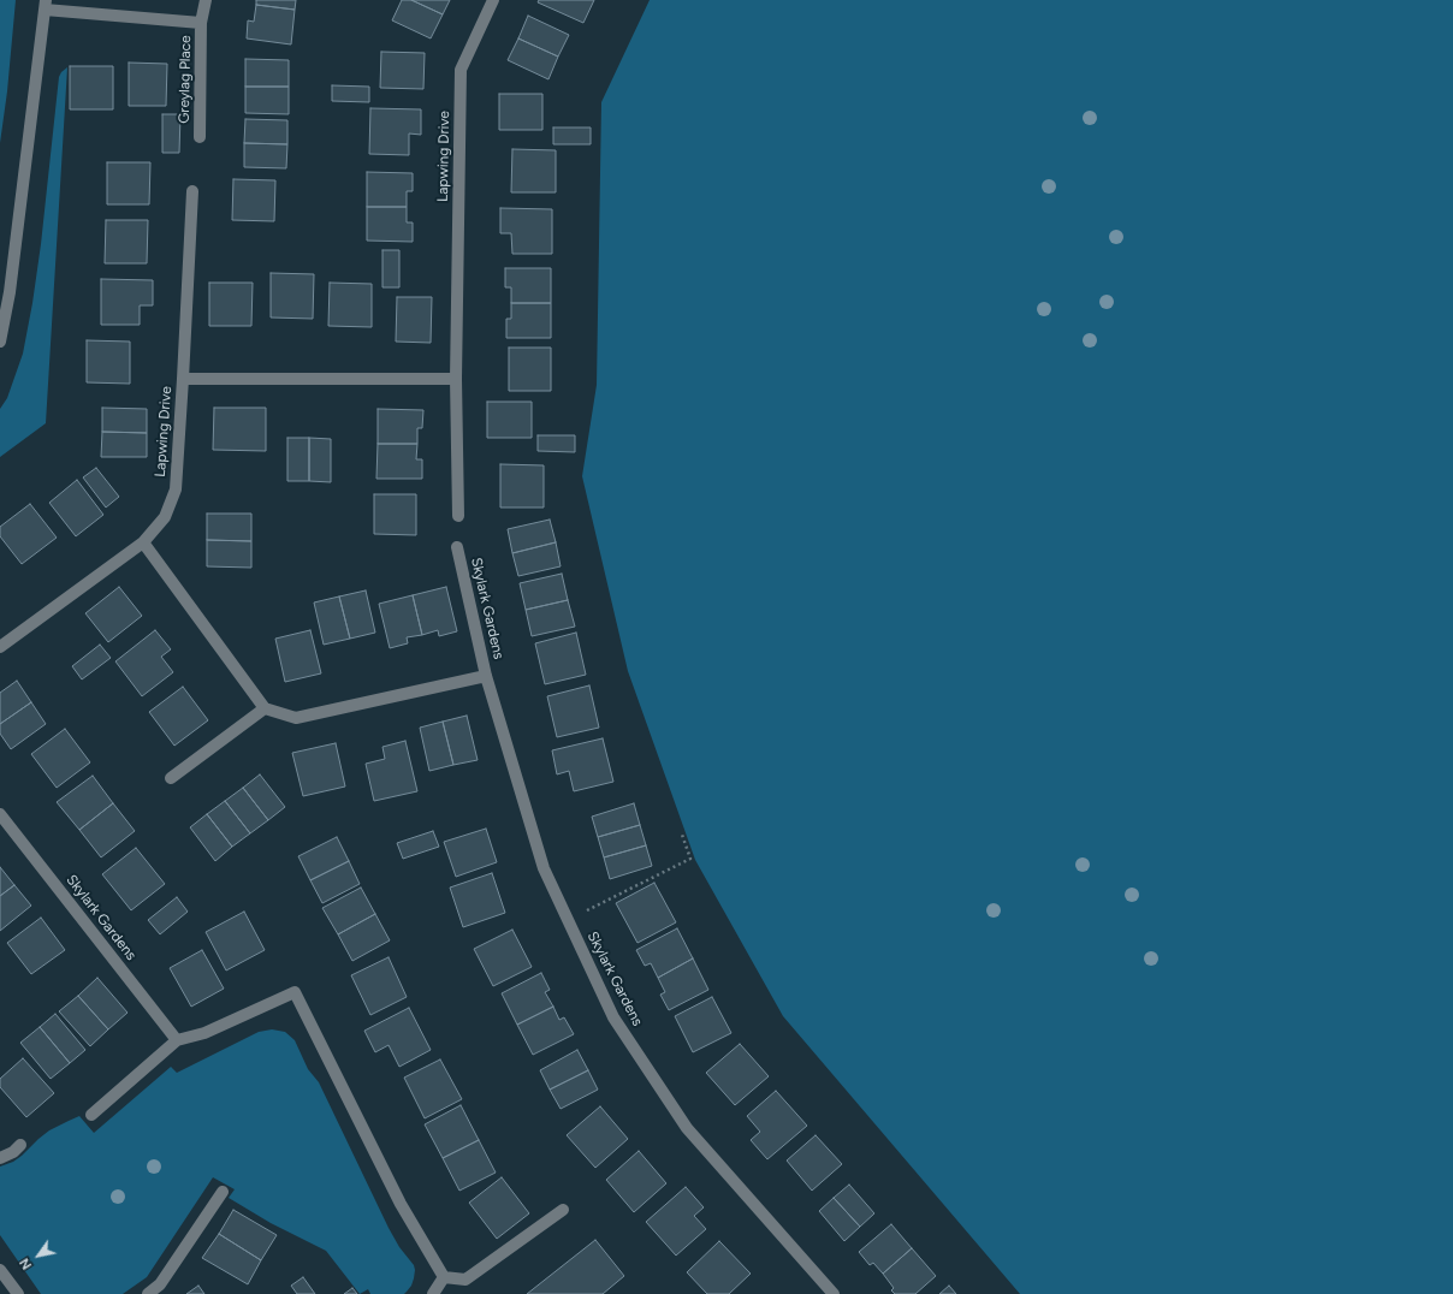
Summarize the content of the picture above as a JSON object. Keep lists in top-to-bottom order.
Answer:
{
  "streets": {
    "street": ["Greylag Place", "Lapwing Drive", "Skylark Gardens"]
  },
  "north": "bottom left"
}
